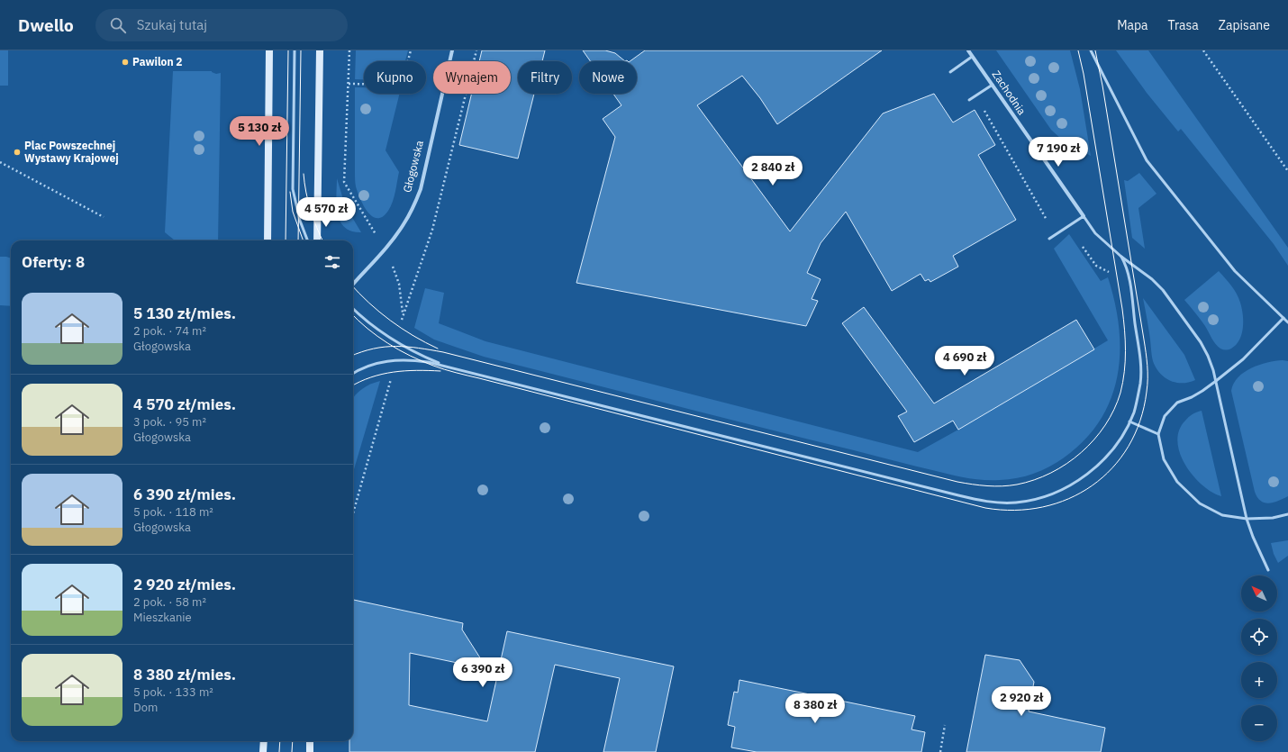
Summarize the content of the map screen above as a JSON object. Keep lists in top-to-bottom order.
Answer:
{
  "streets": {
    "street": ["Zachodnia", "Głogowska"]
  },
  "places": ["Pawilon 2", "Plac Powszechnej Wystawy Krajowej"],
  "north": "top left",
  "page": {
    "header": "Dwello",
    "search": "Szukaj tutaj",
    "nav": ["Mapa", "Trasa", "Zapisane"],
    "chip": [
      "Kupno",
      "Wynajem",
      "Filtry",
      "Nowe"
    ],
    "price": [
      "5 130 zł",
      "7 190 zł",
      "2 840 zł",
      "4 570 zł",
      "4 690 zł",
      "6 390 zł",
      "2 920 zł",
      "8 380 zł"
    ],
    "heading": "Oferty: 8",
    "list": [
      {
        "name": "5 130 zł/mies.",
        "note": "2 pok. · 74 m² · Głogowska"
      },
      {
        "name": "4 570 zł/mies.",
        "note": "3 pok. · 95 m² · Głogowska"
      },
      {
        "name": "6 390 zł/mies.",
        "note": "5 pok. · 118 m² · Głogowska"
      },
      {
        "name": "2 920 zł/mies.",
        "note": "2 pok. · 58 m² · Mieszkanie"
      },
      {
        "name": "8 380 zł/mies.",
        "note": "5 pok. · 133 m² · Dom"
      }
    ],
    "map_buttons": ["+", "−"]
  }
}
